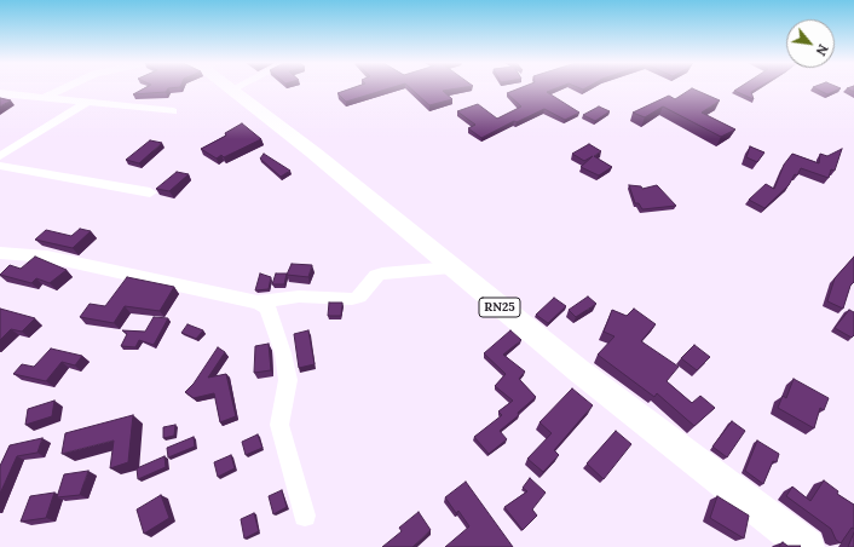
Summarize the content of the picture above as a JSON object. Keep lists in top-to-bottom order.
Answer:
{
  "streets": {
    "main road": ["RN25"]
  },
  "north": "bottom right"
}
